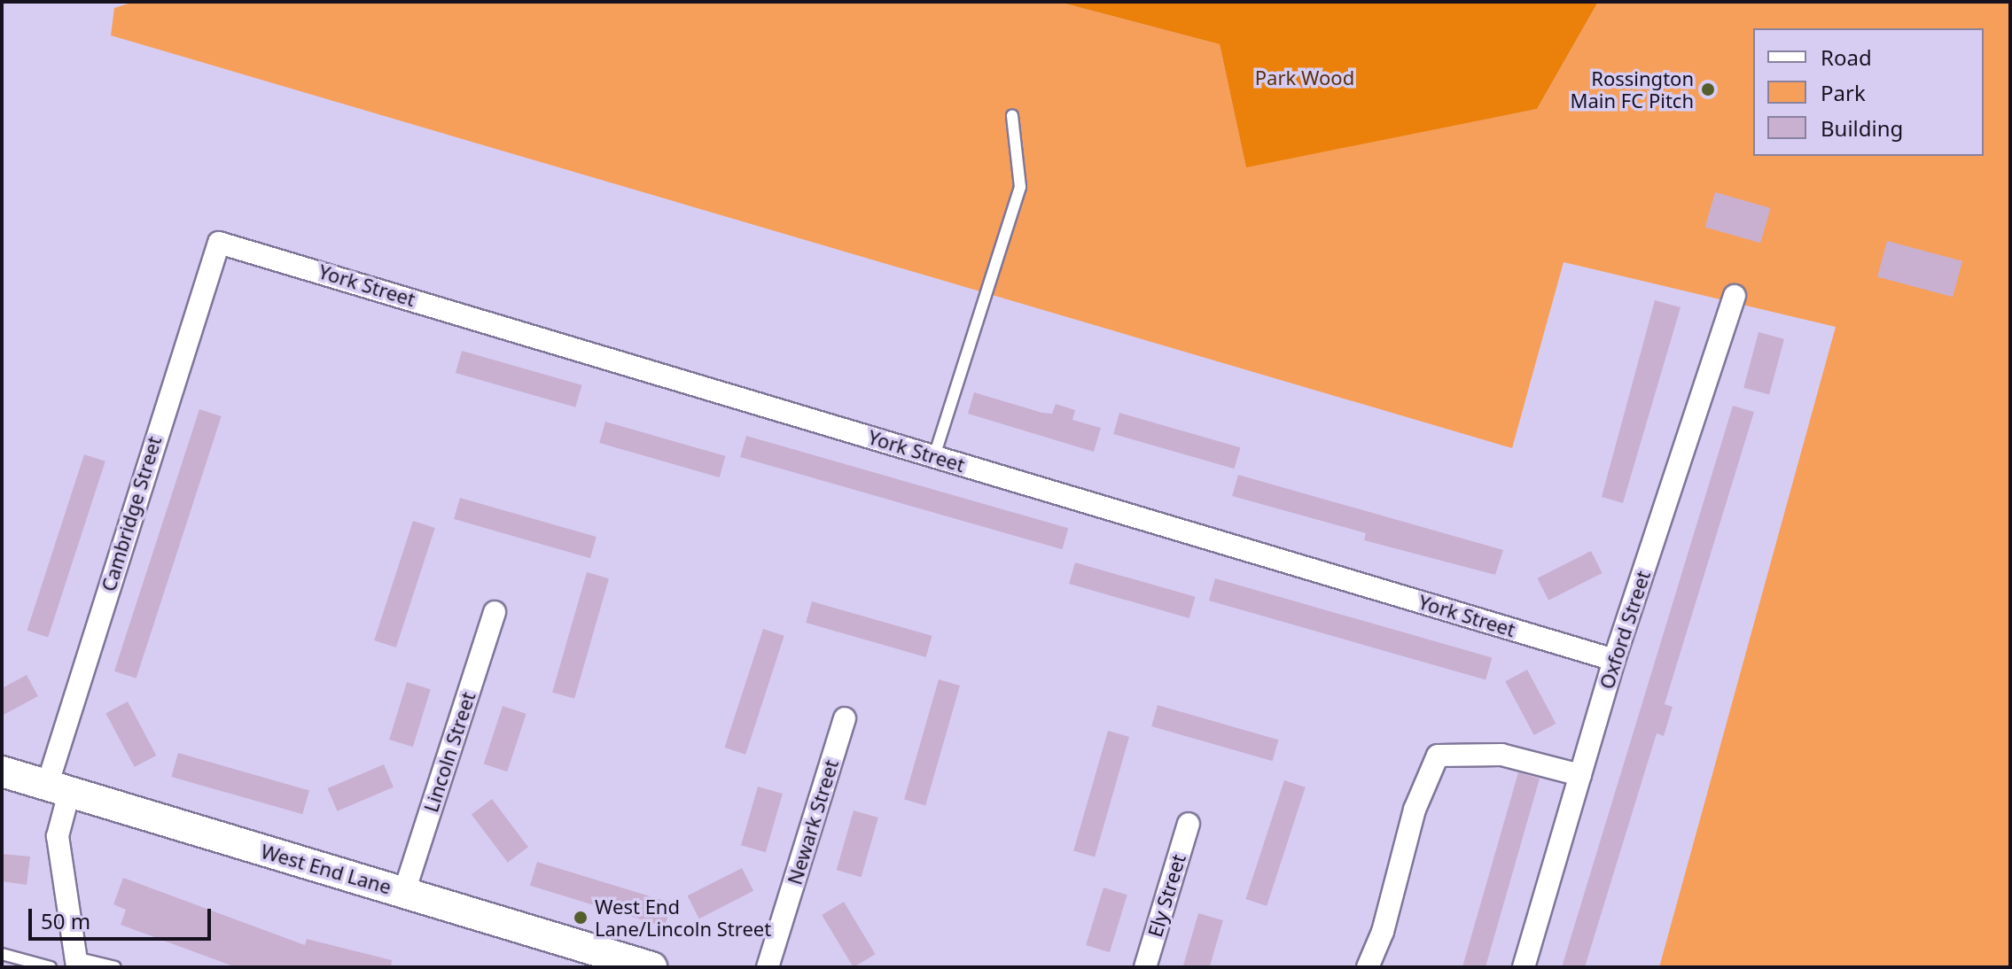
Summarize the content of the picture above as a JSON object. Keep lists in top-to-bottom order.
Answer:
{
  "streets": {
    "street": [
      "York Street",
      "Cambridge Street",
      "Oxford Street",
      "Lincoln Street",
      "Newark Street",
      "West End Lane",
      "Ely Street"
    ]
  },
  "crossings": [
    ["York Street", "Cambridge Street"],
    ["York Street", "Oxford Street"],
    ["Cambridge Street", "West End Lane"],
    ["Lincoln Street", "West End Lane"]
  ],
  "parks": ["Park Wood"],
  "places": ["Rossington Main FC Pitch", "West End Lane/Lincoln Street"],
  "legend": ["Road", "Park", "Building"],
  "scale_bar": "50 m"
}
